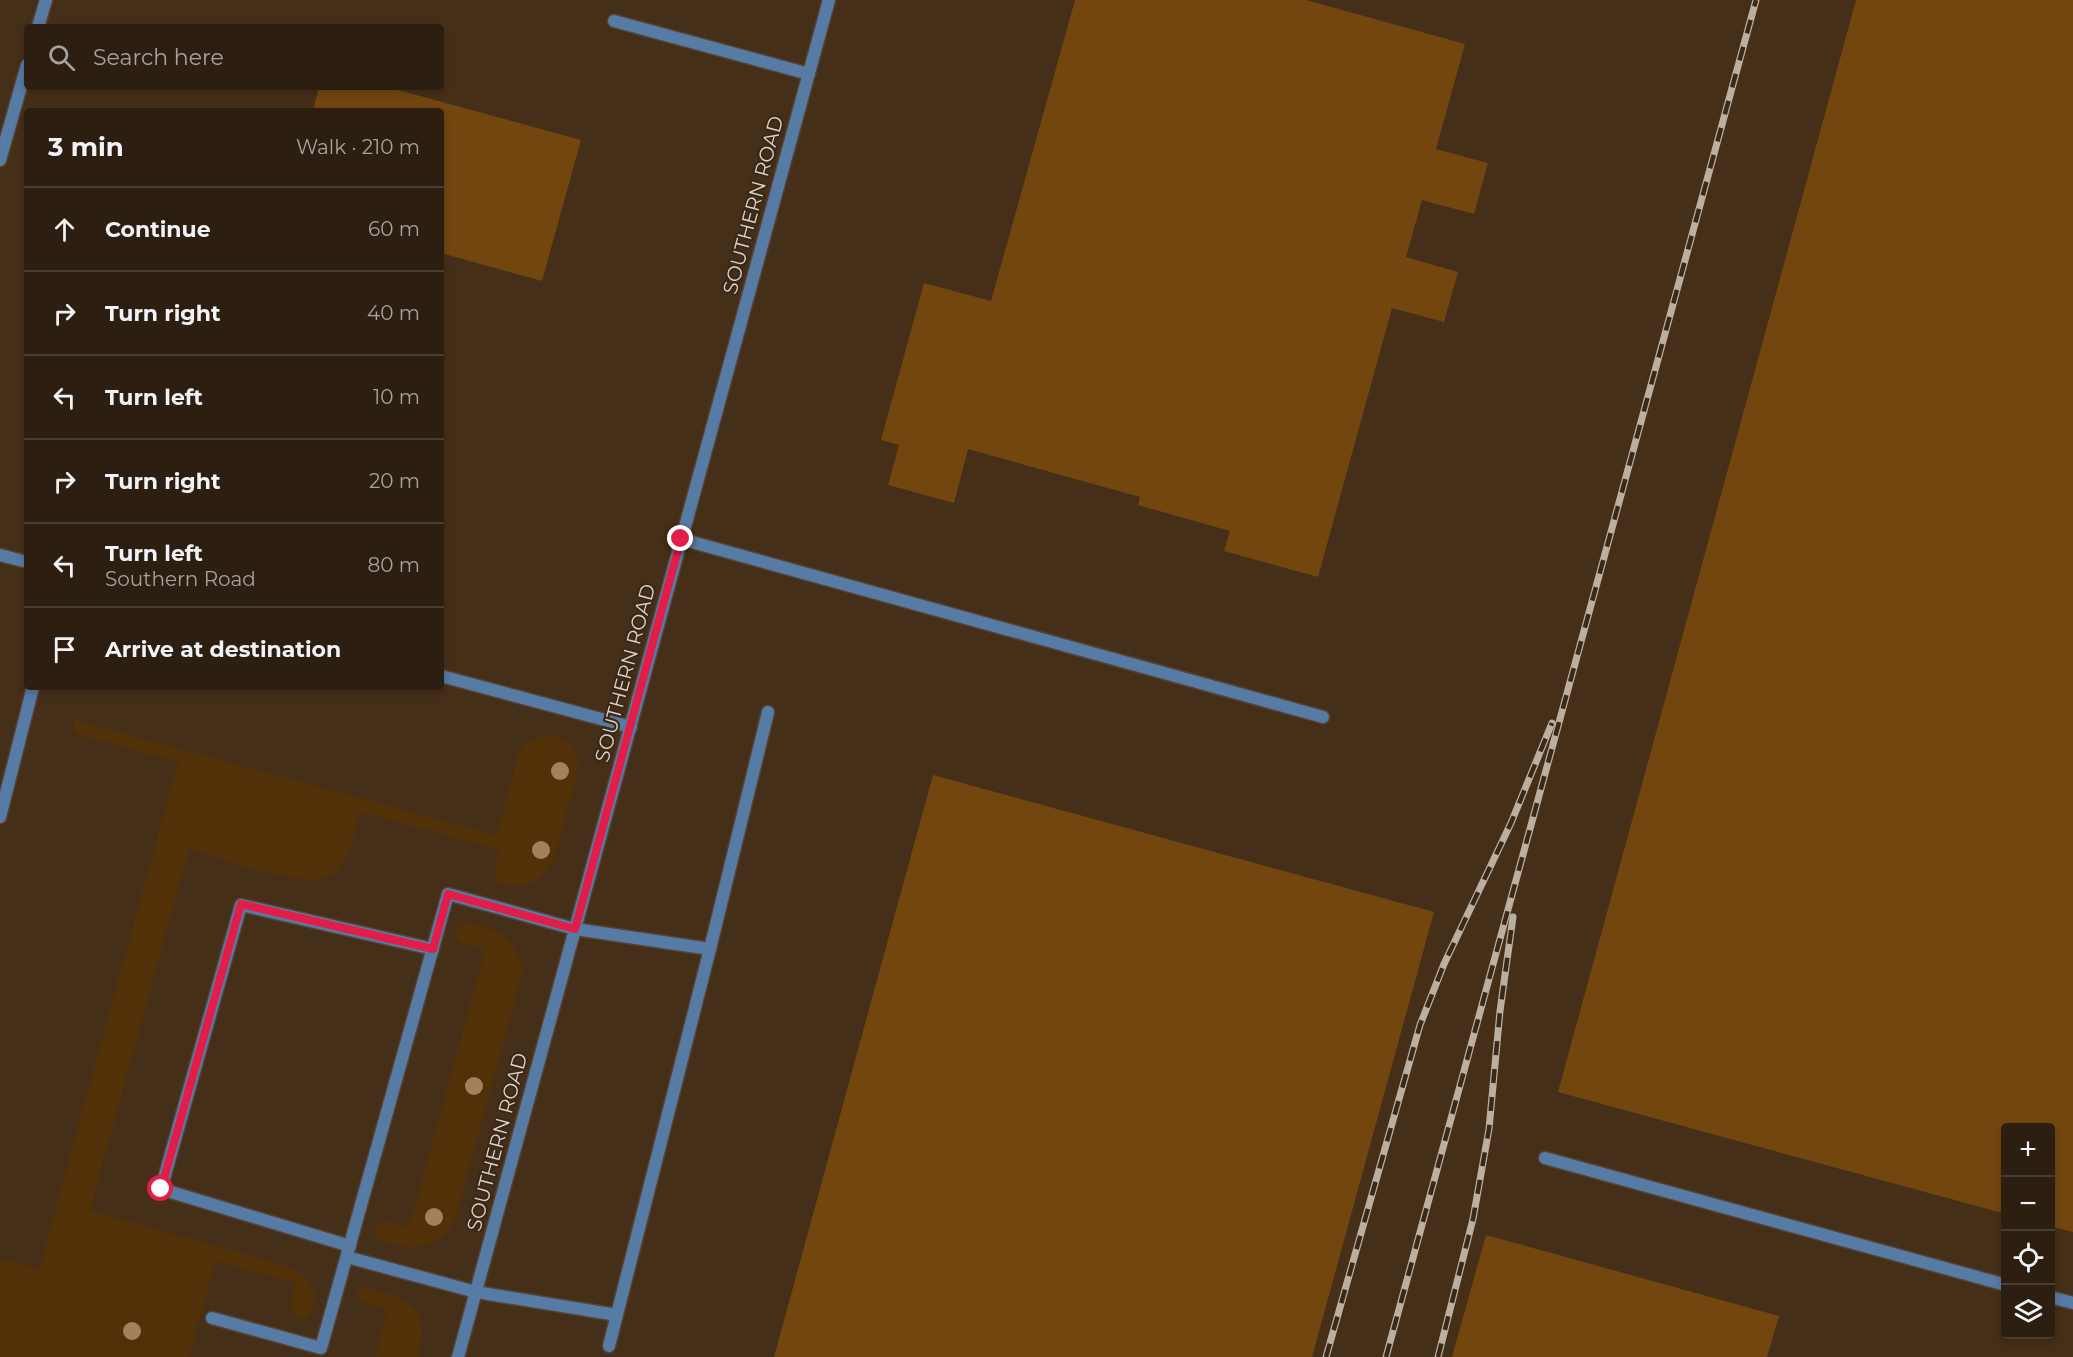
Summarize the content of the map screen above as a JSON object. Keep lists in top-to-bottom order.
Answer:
{
  "streets": {
    "street": ["SOUTHERN ROAD"]
  },
  "page": {
    "search": "Search here",
    "heading": ["3 min", "Walk · 210 m"],
    "list": [
      ["Continue", "60 m"],
      ["Turn right", "40 m"],
      ["Turn left", "10 m"],
      ["Turn right", "20 m"],
      ["Turn left", "Southern Road", "80 m"],
      "Arrive at destination"
    ],
    "map_buttons": ["+", "−"]
  }
}
